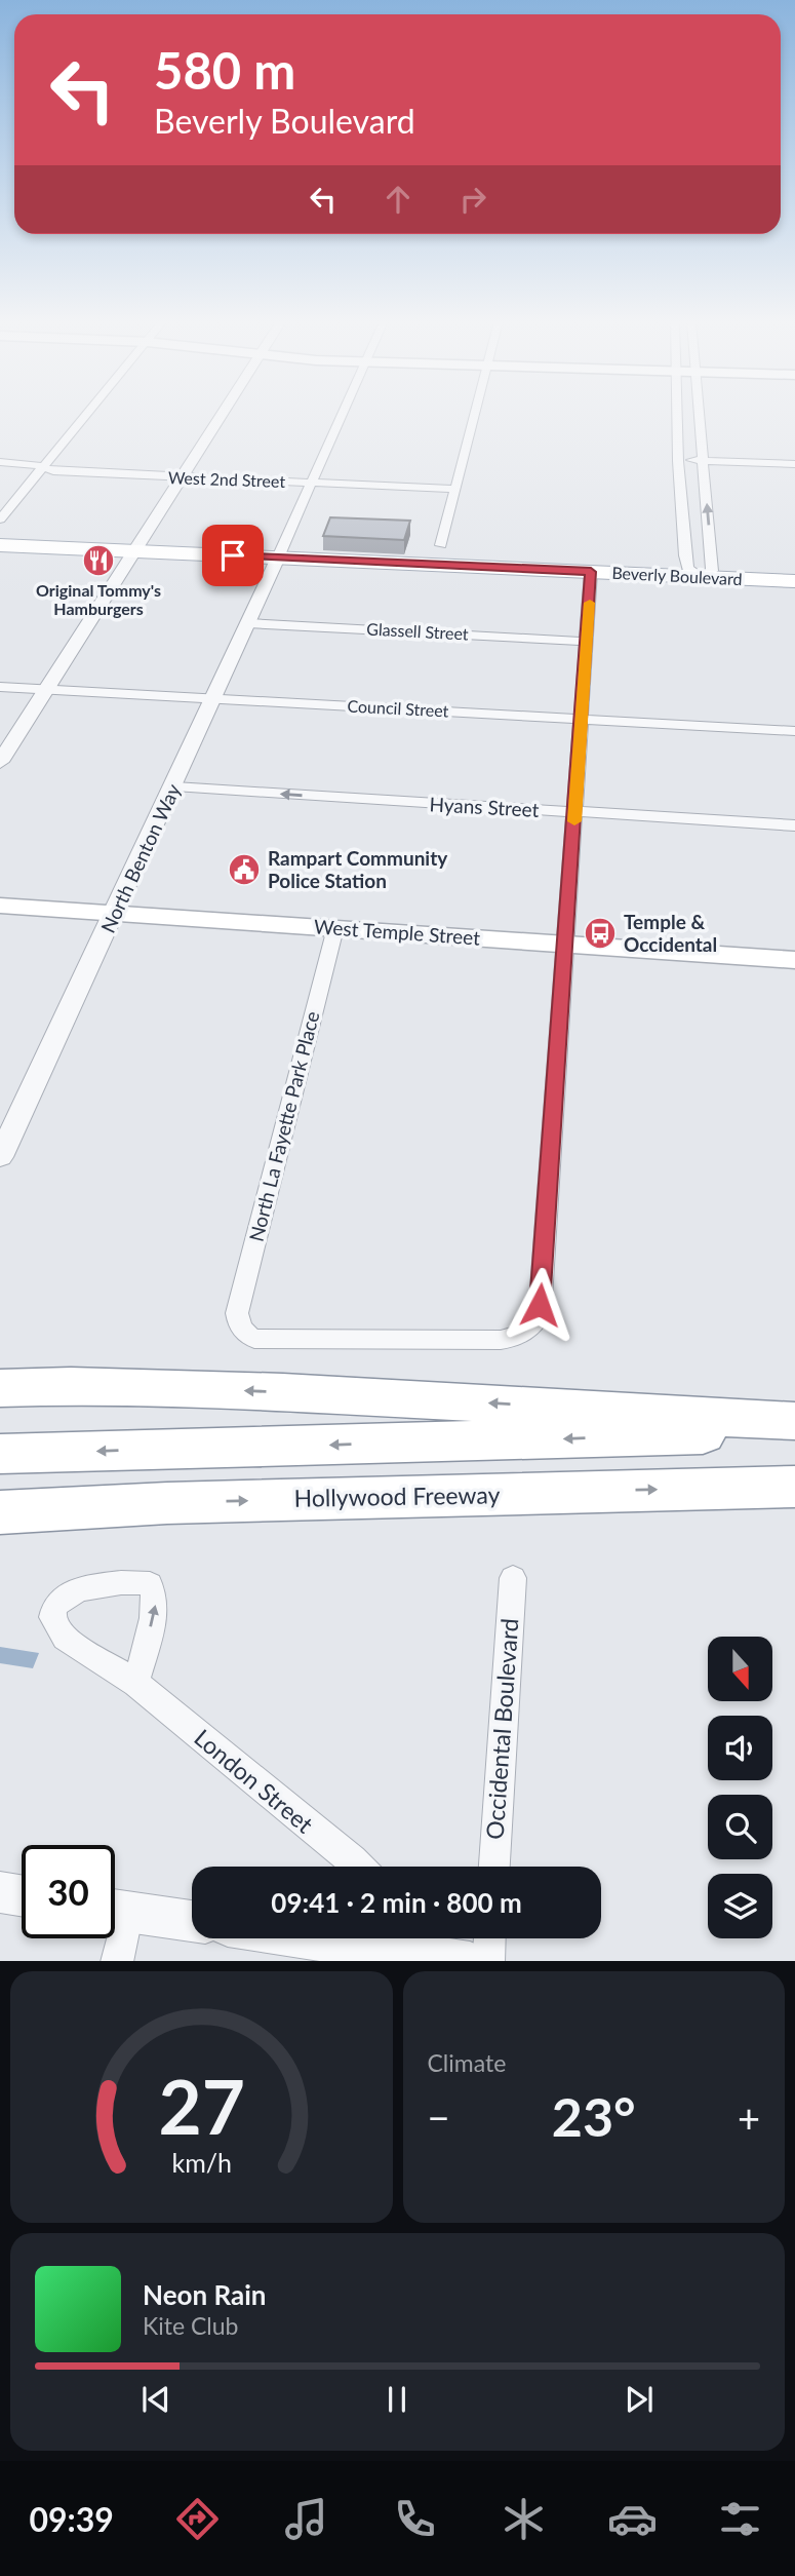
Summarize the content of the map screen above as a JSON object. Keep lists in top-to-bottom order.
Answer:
{
  "streets": {
    "highway": ["Hollywood Freeway"],
    "main road": ["Beverly Boulevard", "West Temple Street"],
    "street": [
      "West 2nd Street",
      "Glassell Street",
      "Council Street",
      "Hyans Street",
      "North Benton Way",
      "North La Fayette Park Place",
      "Occidental Boulevard",
      "London Street"
    ]
  },
  "crossings": [
    ["Beverly Boulevard", "North Benton Way"],
    ["Glassell Street", "North Benton Way"],
    ["Council Street", "North Benton Way"],
    ["Hyans Street", "North Benton Way"],
    ["North Benton Way", "West Temple Street"],
    ["West Temple Street", "North La Fayette Park Place"]
  ],
  "one_way": ["Hyans Street"],
  "places": {
    "restaurant": ["Original Tommy's Hamburgers"],
    "public building": ["Rampart Community Police Station"],
    "bus stop": ["Temple & Occidental"]
  },
  "north": "bottom",
  "page": {
    "turn": ["580 m", "Beverly Boulevard"],
    "limit": "30",
    "trip": "09:41 · 2 min · 800 m",
    "tile": "Climate",
    "heat": ["−", "23°", "+"],
    "song": ["Neon Rain", "Kite Club"],
    "tabs": "09:39",
    "gauge": ["27", "km/h"]
  }
}
